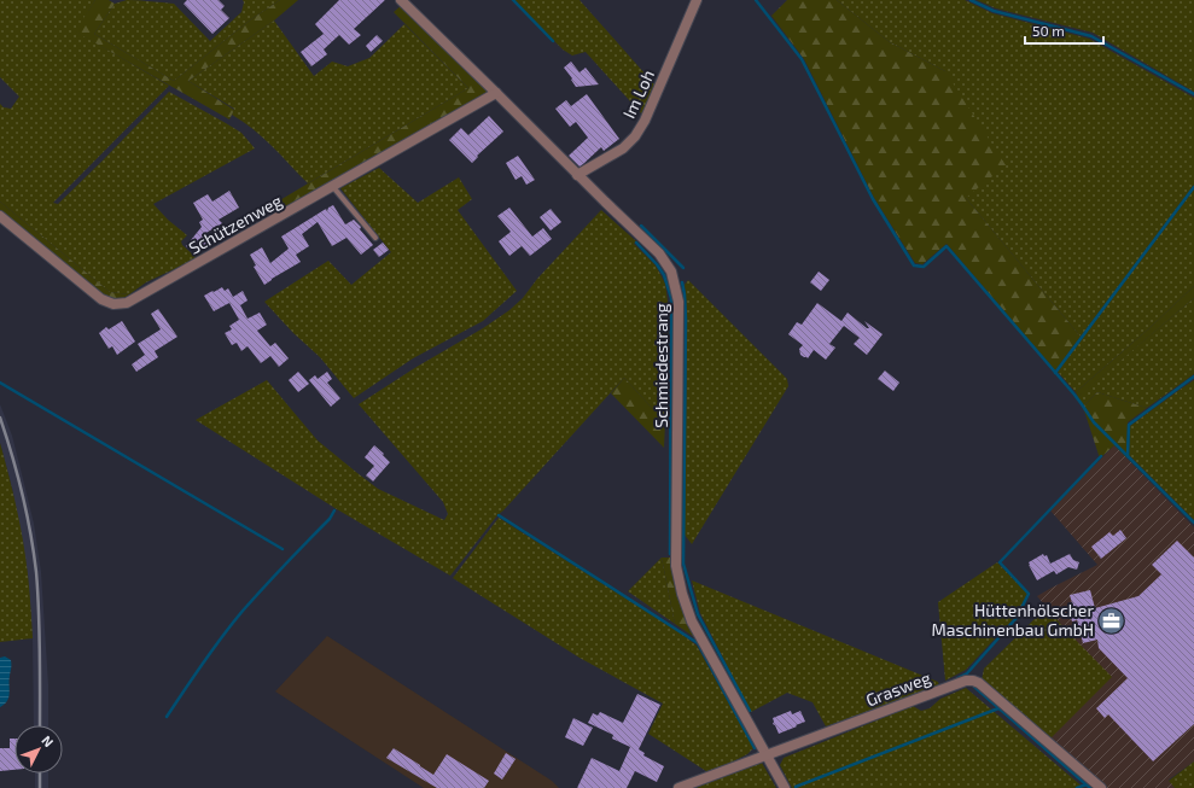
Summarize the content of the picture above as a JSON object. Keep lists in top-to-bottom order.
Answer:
{
  "streets": {
    "street": [
      "Im Loh",
      "Schützenweg",
      "Schmiedestrang",
      "Grasweg"
    ]
  },
  "crossings": [
    ["Im Loh", "Schmiedestrang"],
    ["Schützenweg", "Schmiedestrang"],
    ["Schmiedestrang", "Grasweg"]
  ],
  "places": {
    "office": ["Hüttenhölscher Maschinenbau GmbH"]
  },
  "scale_bar": "50 m",
  "north": "top right"
}
